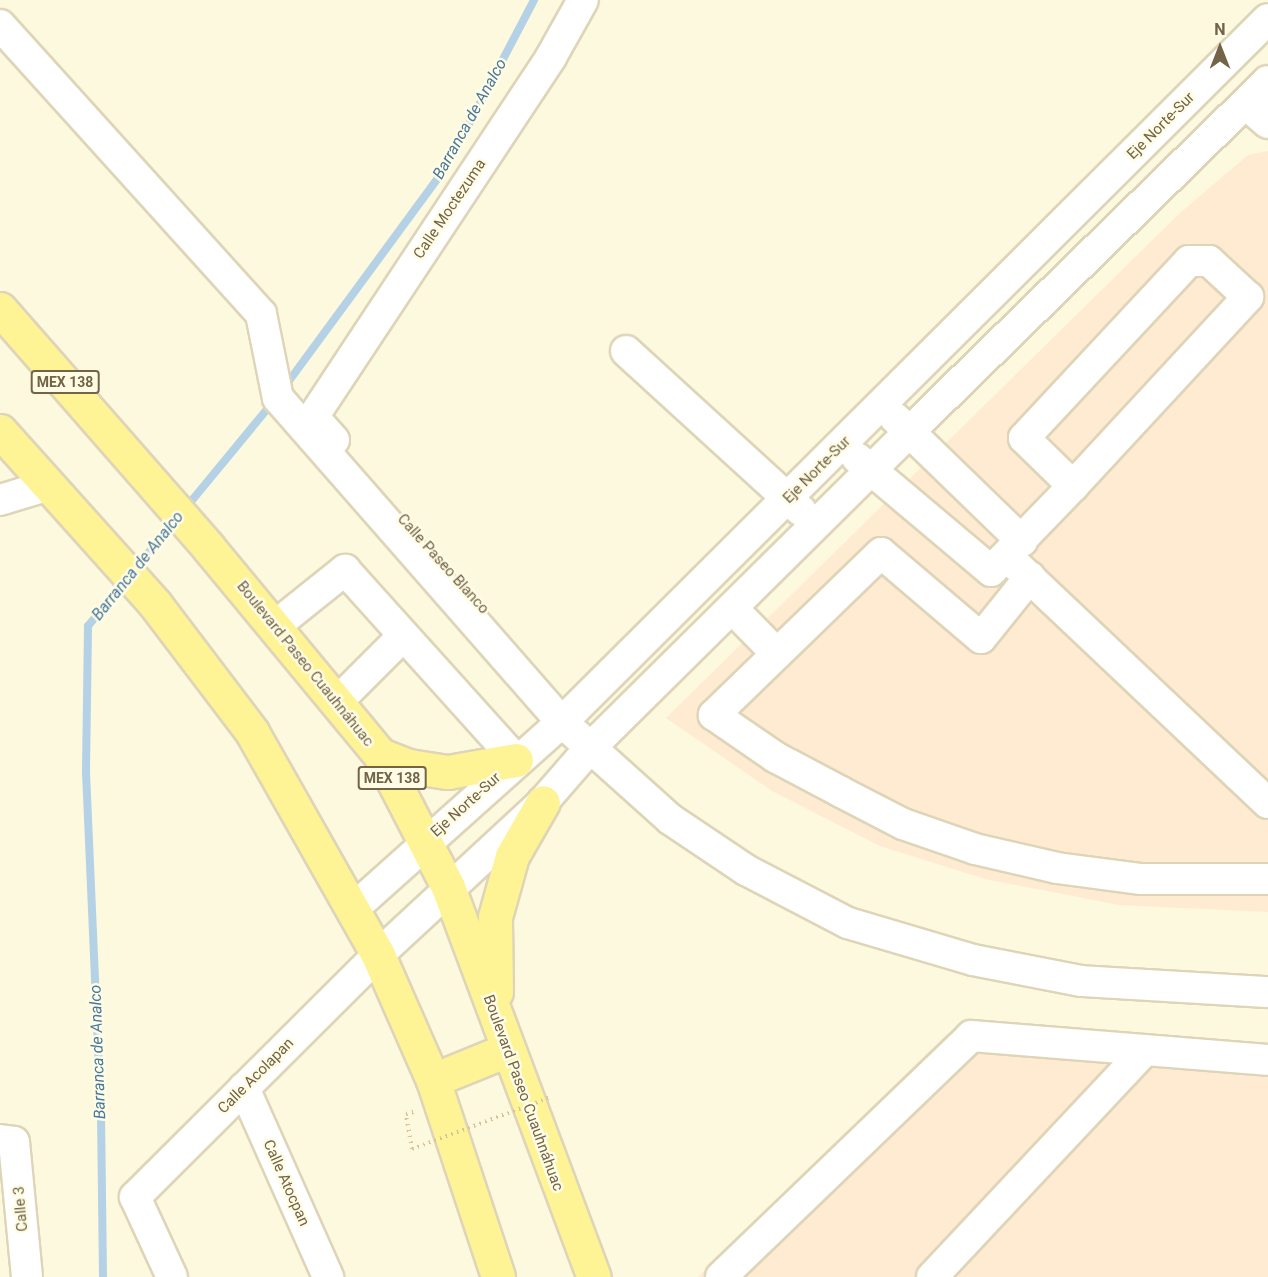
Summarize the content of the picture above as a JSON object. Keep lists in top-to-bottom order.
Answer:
{
  "streets": {
    "main road": ["MEX 138", "Boulevard Paseo Cuauhnáhuac"],
    "street": [
      "Eje Norte-Sur",
      "Calle Moctezuma",
      "Calle Paseo Blanco",
      "Calle Acolapan",
      "Calle Atocpan",
      "Calle 3"
    ]
  },
  "crossings": [
    ["Eje Norte-Sur", "Calle Paseo Blanco"],
    ["Eje Norte-Sur", "Boulevard Paseo Cuauhnáhuac"],
    ["Calle Moctezuma", "Calle Paseo Blanco"],
    ["Boulevard Paseo Cuauhnáhuac", "Calle Acolapan"],
    ["Calle Acolapan", "Calle Atocpan"]
  ],
  "water": ["Barranca de Analco"],
  "north": "top"
}
